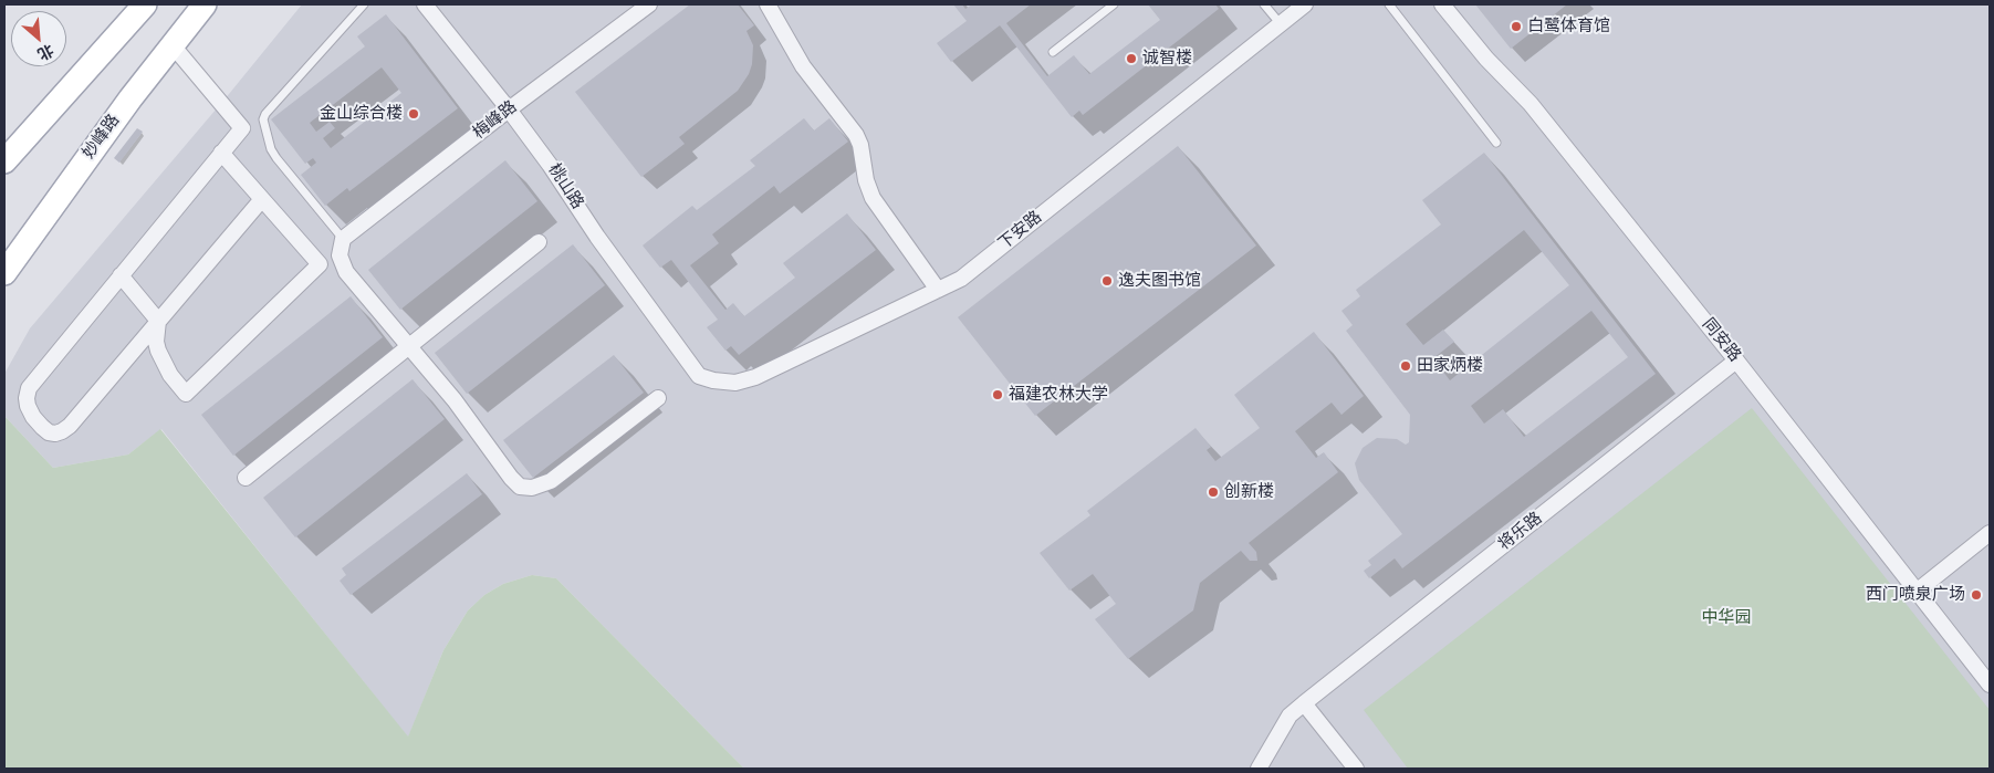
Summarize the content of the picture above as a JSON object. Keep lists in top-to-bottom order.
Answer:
{
  "streets": {
    "main road": ["妙峰路"],
    "street": [
      "梅峰路",
      "桃山路",
      "下安路",
      "同安路",
      "将乐路"
    ]
  },
  "crossings": [
    ["梅峰路", "桃山路"],
    ["桃山路", "下安路"],
    ["同安路", "将乐路"]
  ],
  "parks": ["中华园"],
  "places": [
    "白鹭体育馆",
    "诚智楼",
    "金山综合楼",
    "逸夫图书馆",
    "田家炳楼",
    "福建农林大学",
    "创新楼",
    "西门喷泉广场"
  ],
  "north": "bottom right"
}
